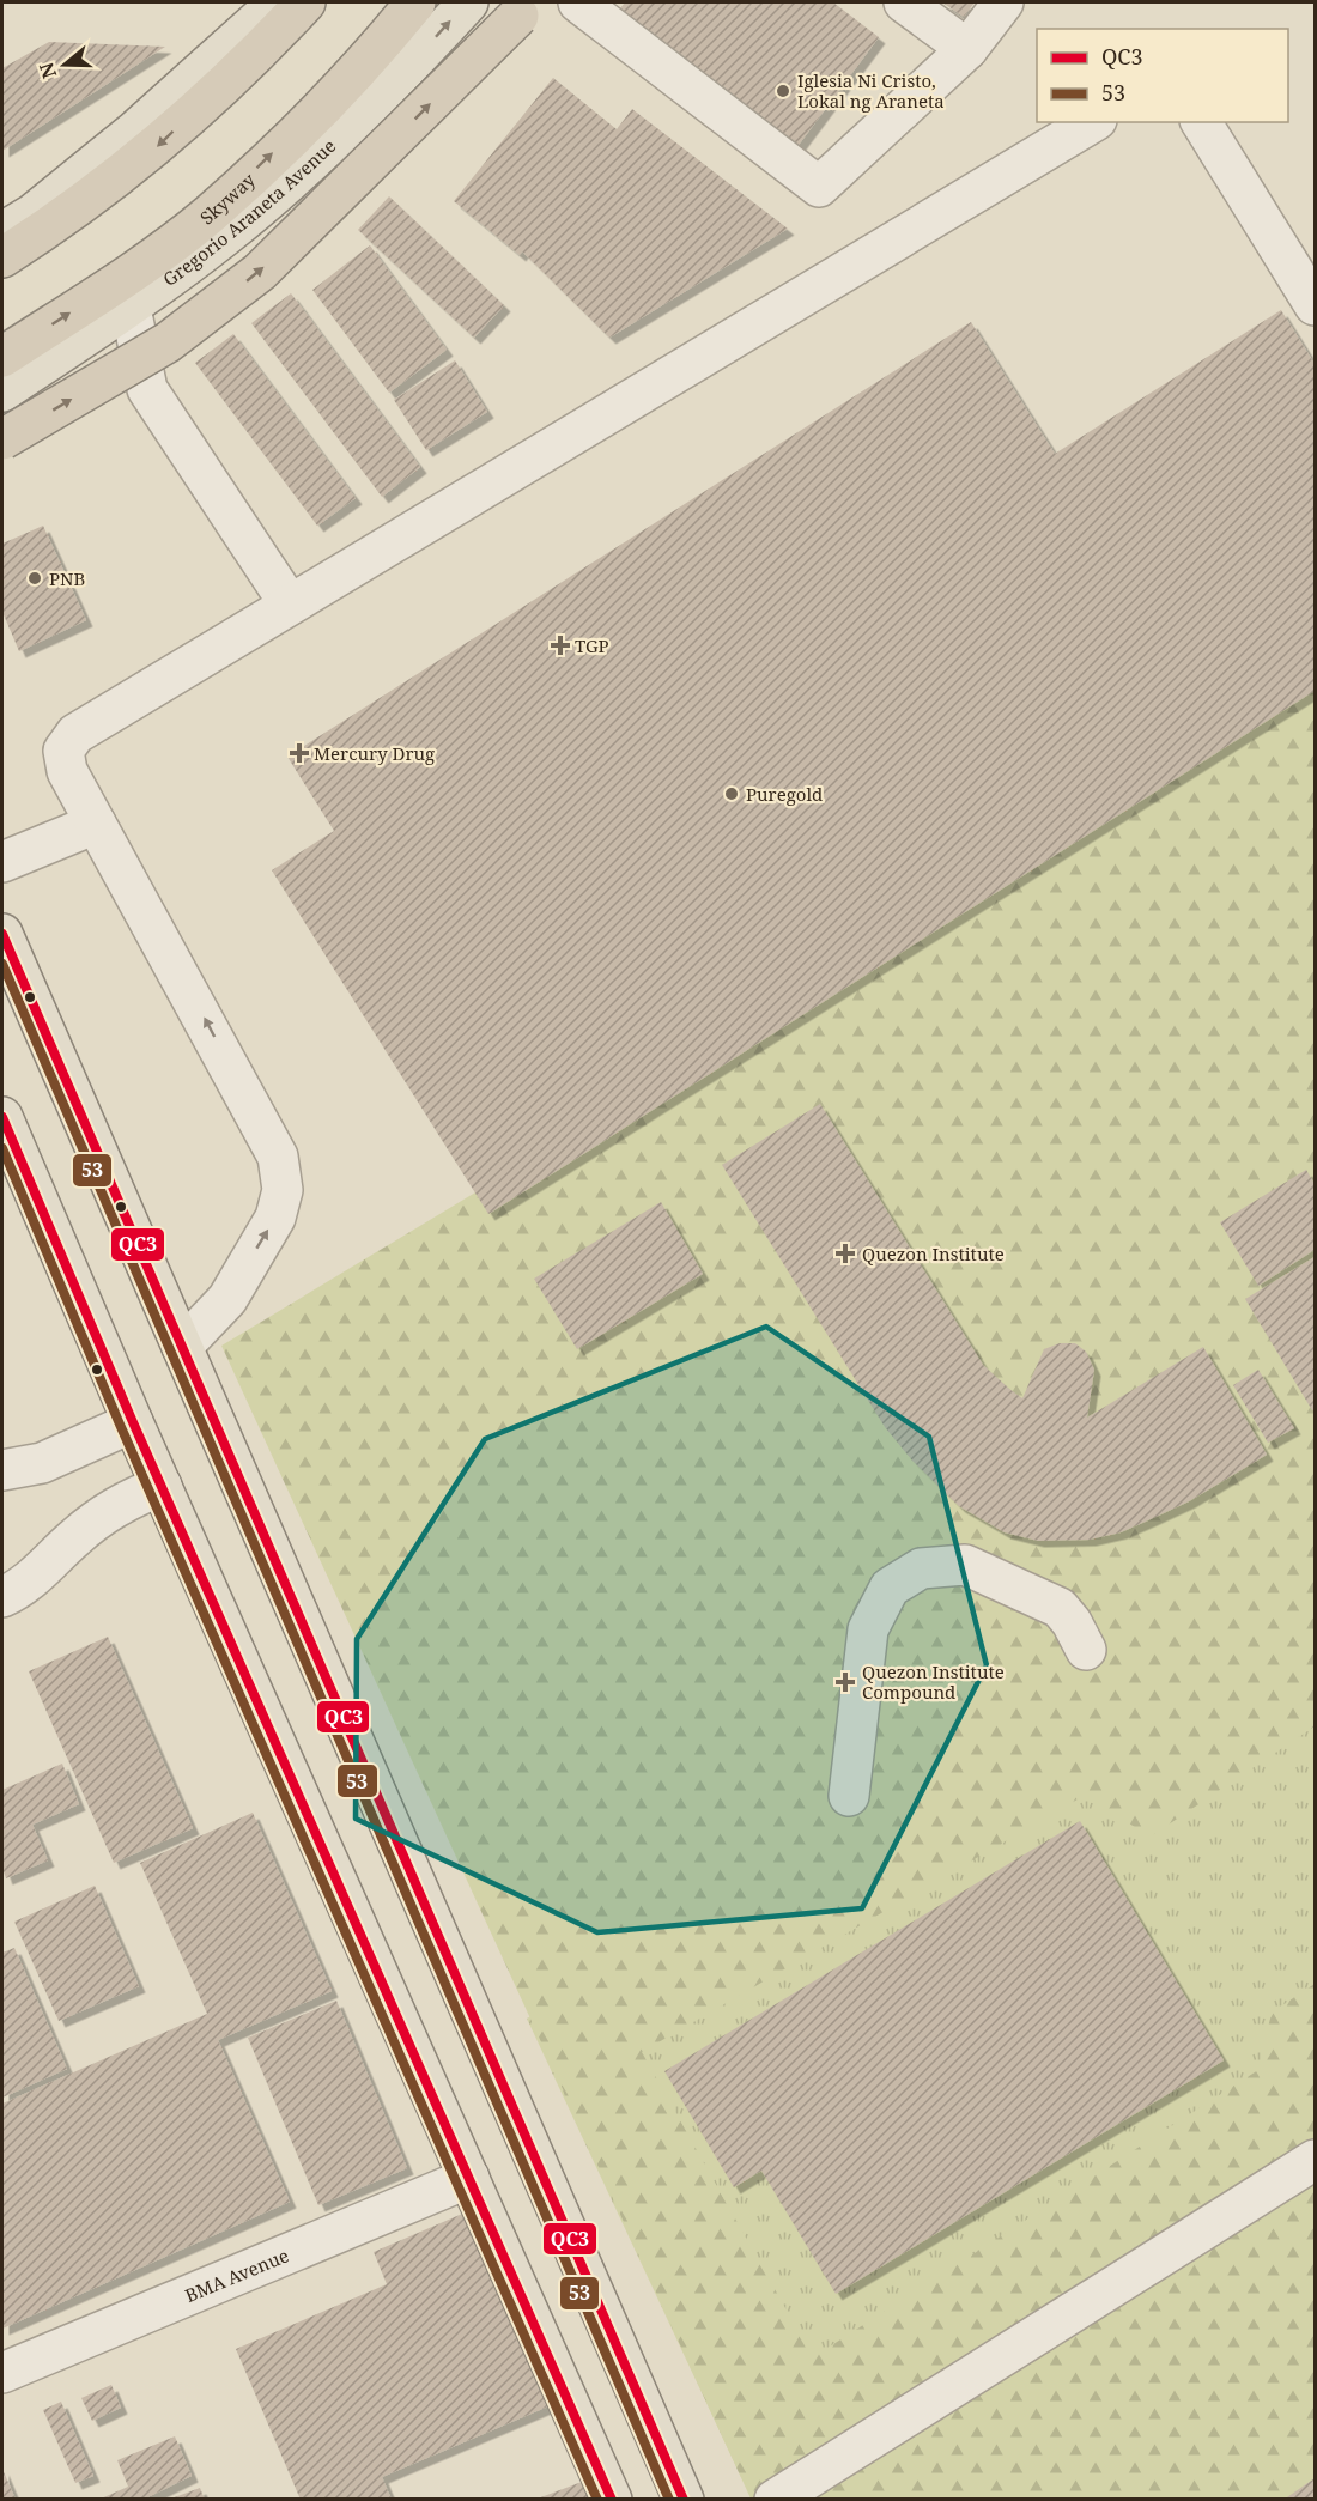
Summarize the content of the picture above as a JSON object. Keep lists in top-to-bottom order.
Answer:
{
  "streets": {
    "highway": ["Skyway"],
    "main road": ["Gregorio Araneta Avenue"],
    "street": ["BMA Avenue"]
  },
  "places": {
    "other": ["Iglesia Ni Cristo, Lokal ng Araneta", "PNB", "Puregold"],
    "health": [
      "TGP",
      "Mercury Drug",
      "Quezon Institute",
      "Quezon Institute Compound"
    ]
  },
  "lines": ["transit line QC3", "transit line 53"],
  "legend": ["QC3", "53"],
  "north": "left"
}
